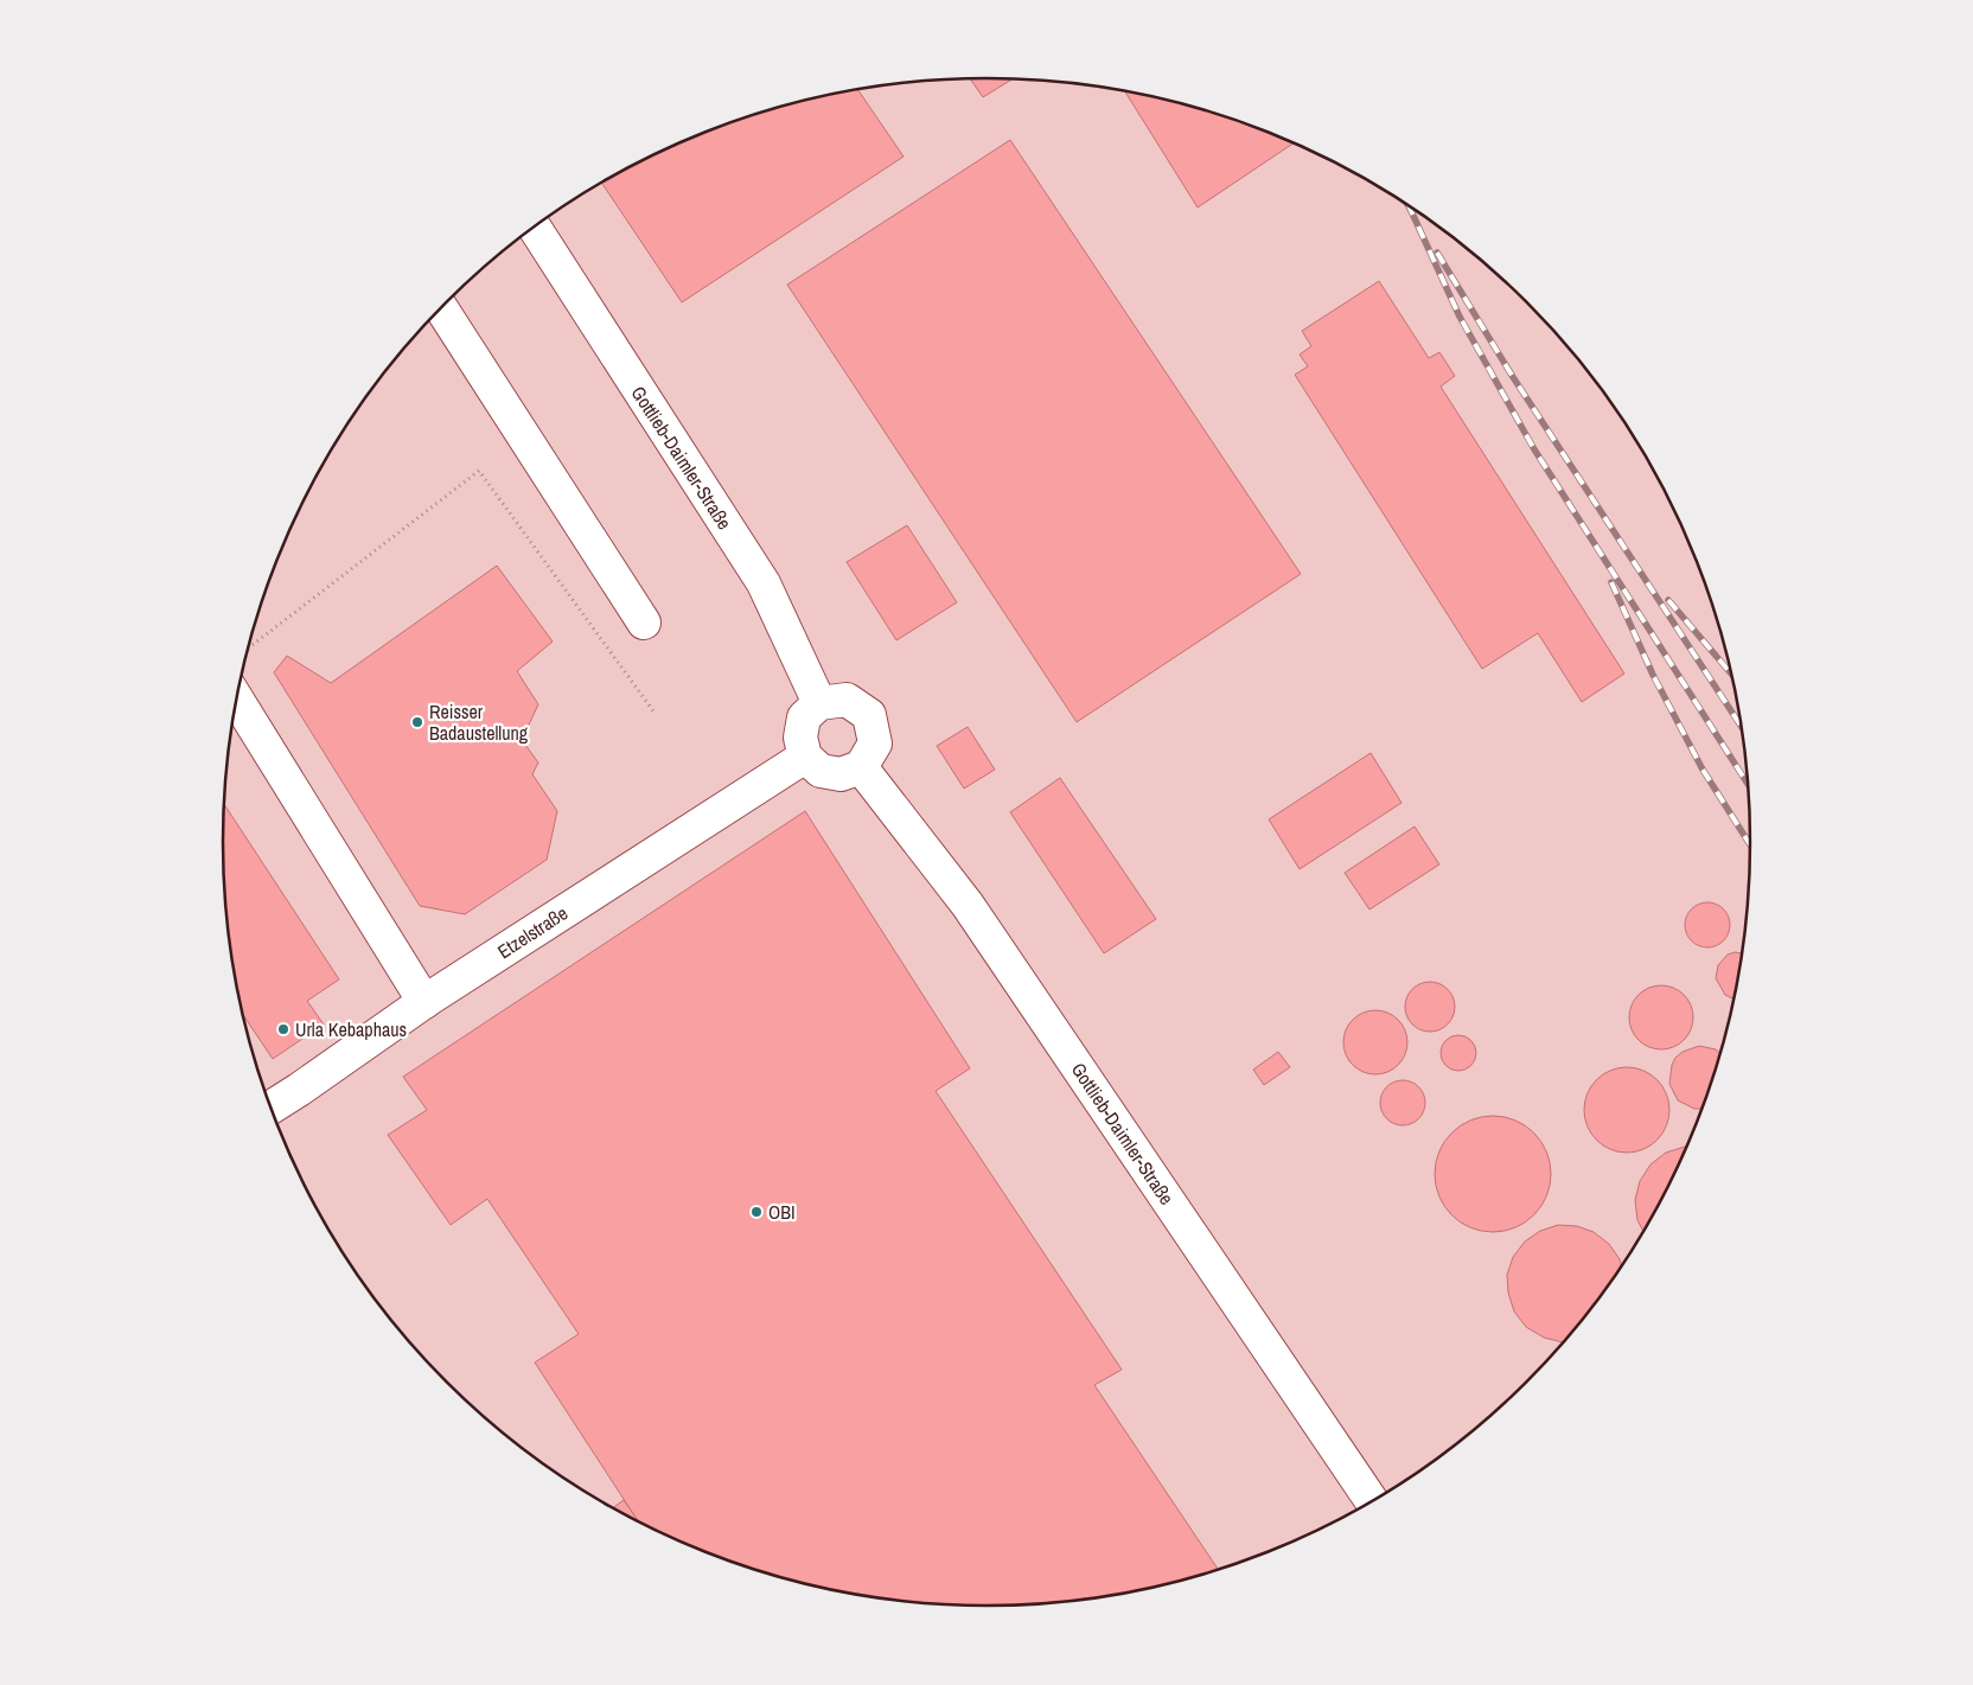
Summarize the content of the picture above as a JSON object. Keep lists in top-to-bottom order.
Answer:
{
  "streets": {
    "street": ["Gottlieb-Daimler-Straße", "Etzelstraße"]
  },
  "crossings": [
    ["Gottlieb-Daimler-Straße", "Etzelstraße"]
  ],
  "places": ["Reisser Badaustellung", "Urla Kebaphaus", "OBI"]
}
